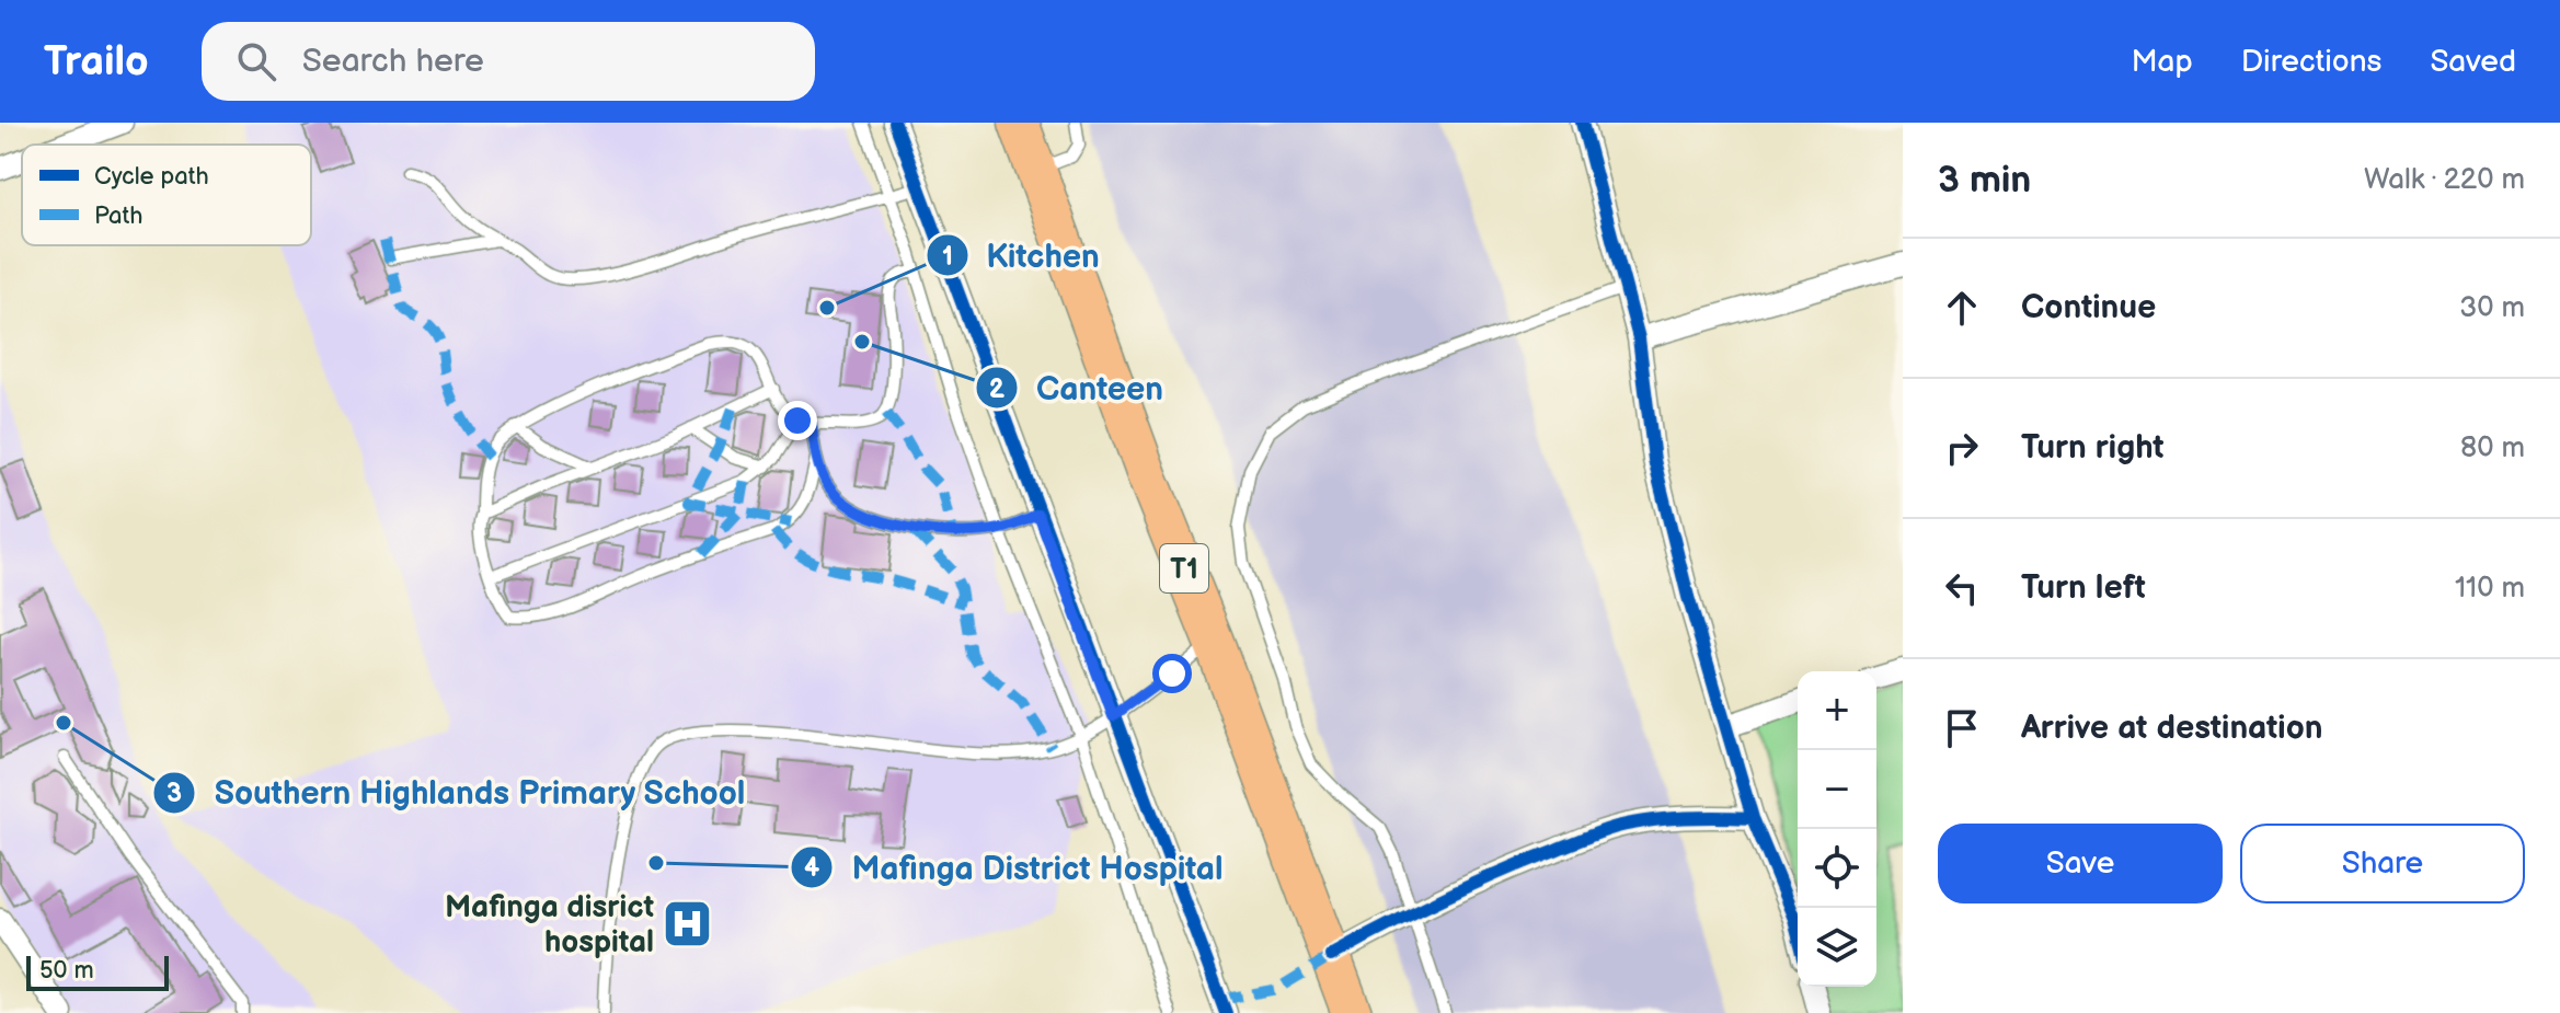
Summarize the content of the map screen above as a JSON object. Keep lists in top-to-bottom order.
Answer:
{
  "streets": {
    "highway": ["T1"]
  },
  "places": {
    "other": [
      "Kitchen",
      "Canteen",
      "Southern Highlands Primary School",
      "Mafinga District Hospital"
    ],
    "hospital": ["Mafinga disrict hospital"]
  },
  "legend": ["Cycle path", "Path"],
  "scale_bar": "50 m",
  "page": {
    "header": "Trailo",
    "search": "Search here",
    "nav": ["Map", "Directions", "Saved"],
    "heading": ["3 min", "Walk · 220 m"],
    "list": [
      ["Continue", "30 m"],
      ["Turn right", "80 m"],
      ["Turn left", "110 m"],
      "Arrive at destination"
    ],
    "map_buttons": ["+", "−"],
    "buttons": ["Save", "Share"],
    "scale": "50 m"
  }
}
